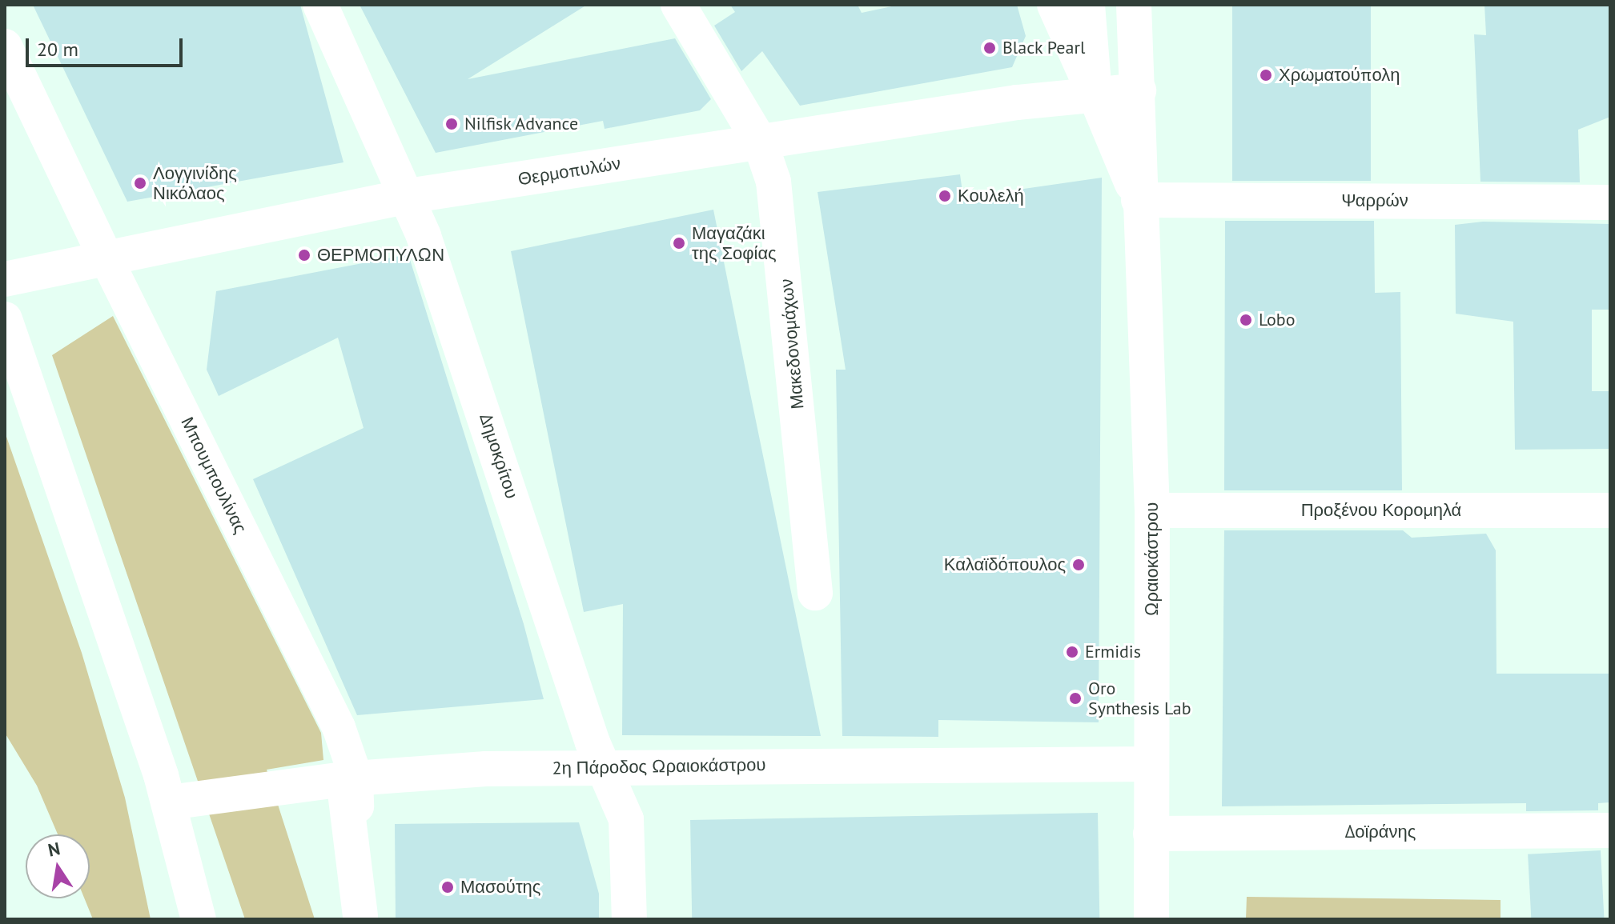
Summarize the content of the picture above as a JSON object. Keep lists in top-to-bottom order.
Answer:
{
  "streets": {
    "street": [
      "Θερμοπυλών",
      "Ψαρρών",
      "Μακεδονομάχων",
      "Δημοκρίτου",
      "Μπουμπουλίνας",
      "Προξένου Κορομηλά",
      "Ωραιοκάστρου",
      "2η Πάροδος Ωραιοκάστρου",
      "Δοϊράνης"
    ]
  },
  "crossings": [
    ["Θερμοπυλών", "Μακεδονομάχων"],
    ["Θερμοπυλών", "Δημοκρίτου"],
    ["Θερμοπυλών", "Μπουμπουλίνας"],
    ["Θερμοπυλών", "Ωραιοκάστρου"],
    ["Ψαρρών", "Ωραιοκάστρου"],
    ["Δημοκρίτου", "2η Πάροδος Ωραιοκάστρου"],
    ["Μπουμπουλίνας", "2η Πάροδος Ωραιοκάστρου"],
    ["Προξένου Κορομηλά", "Ωραιοκάστρου"],
    ["Ωραιοκάστρου", "2η Πάροδος Ωραιοκάστρου"],
    ["Ωραιοκάστρου", "Δοϊράνης"]
  ],
  "places": [
    "Black Pearl",
    "Χρωματούπολη",
    "Nilfisk Advance",
    "Λογγινίδης Νικόλαος",
    "Κουλελή",
    "Μαγαζάκι της Σοφίας",
    "ΘΕΡΜΟΠΥΛΩΝ",
    "Lobo",
    "Καλαϊδόπουλος",
    "Ermidis",
    "Oro Synthesis Lab",
    "Μασούτης"
  ],
  "scale_bar": "20 m",
  "north": "top"
}
